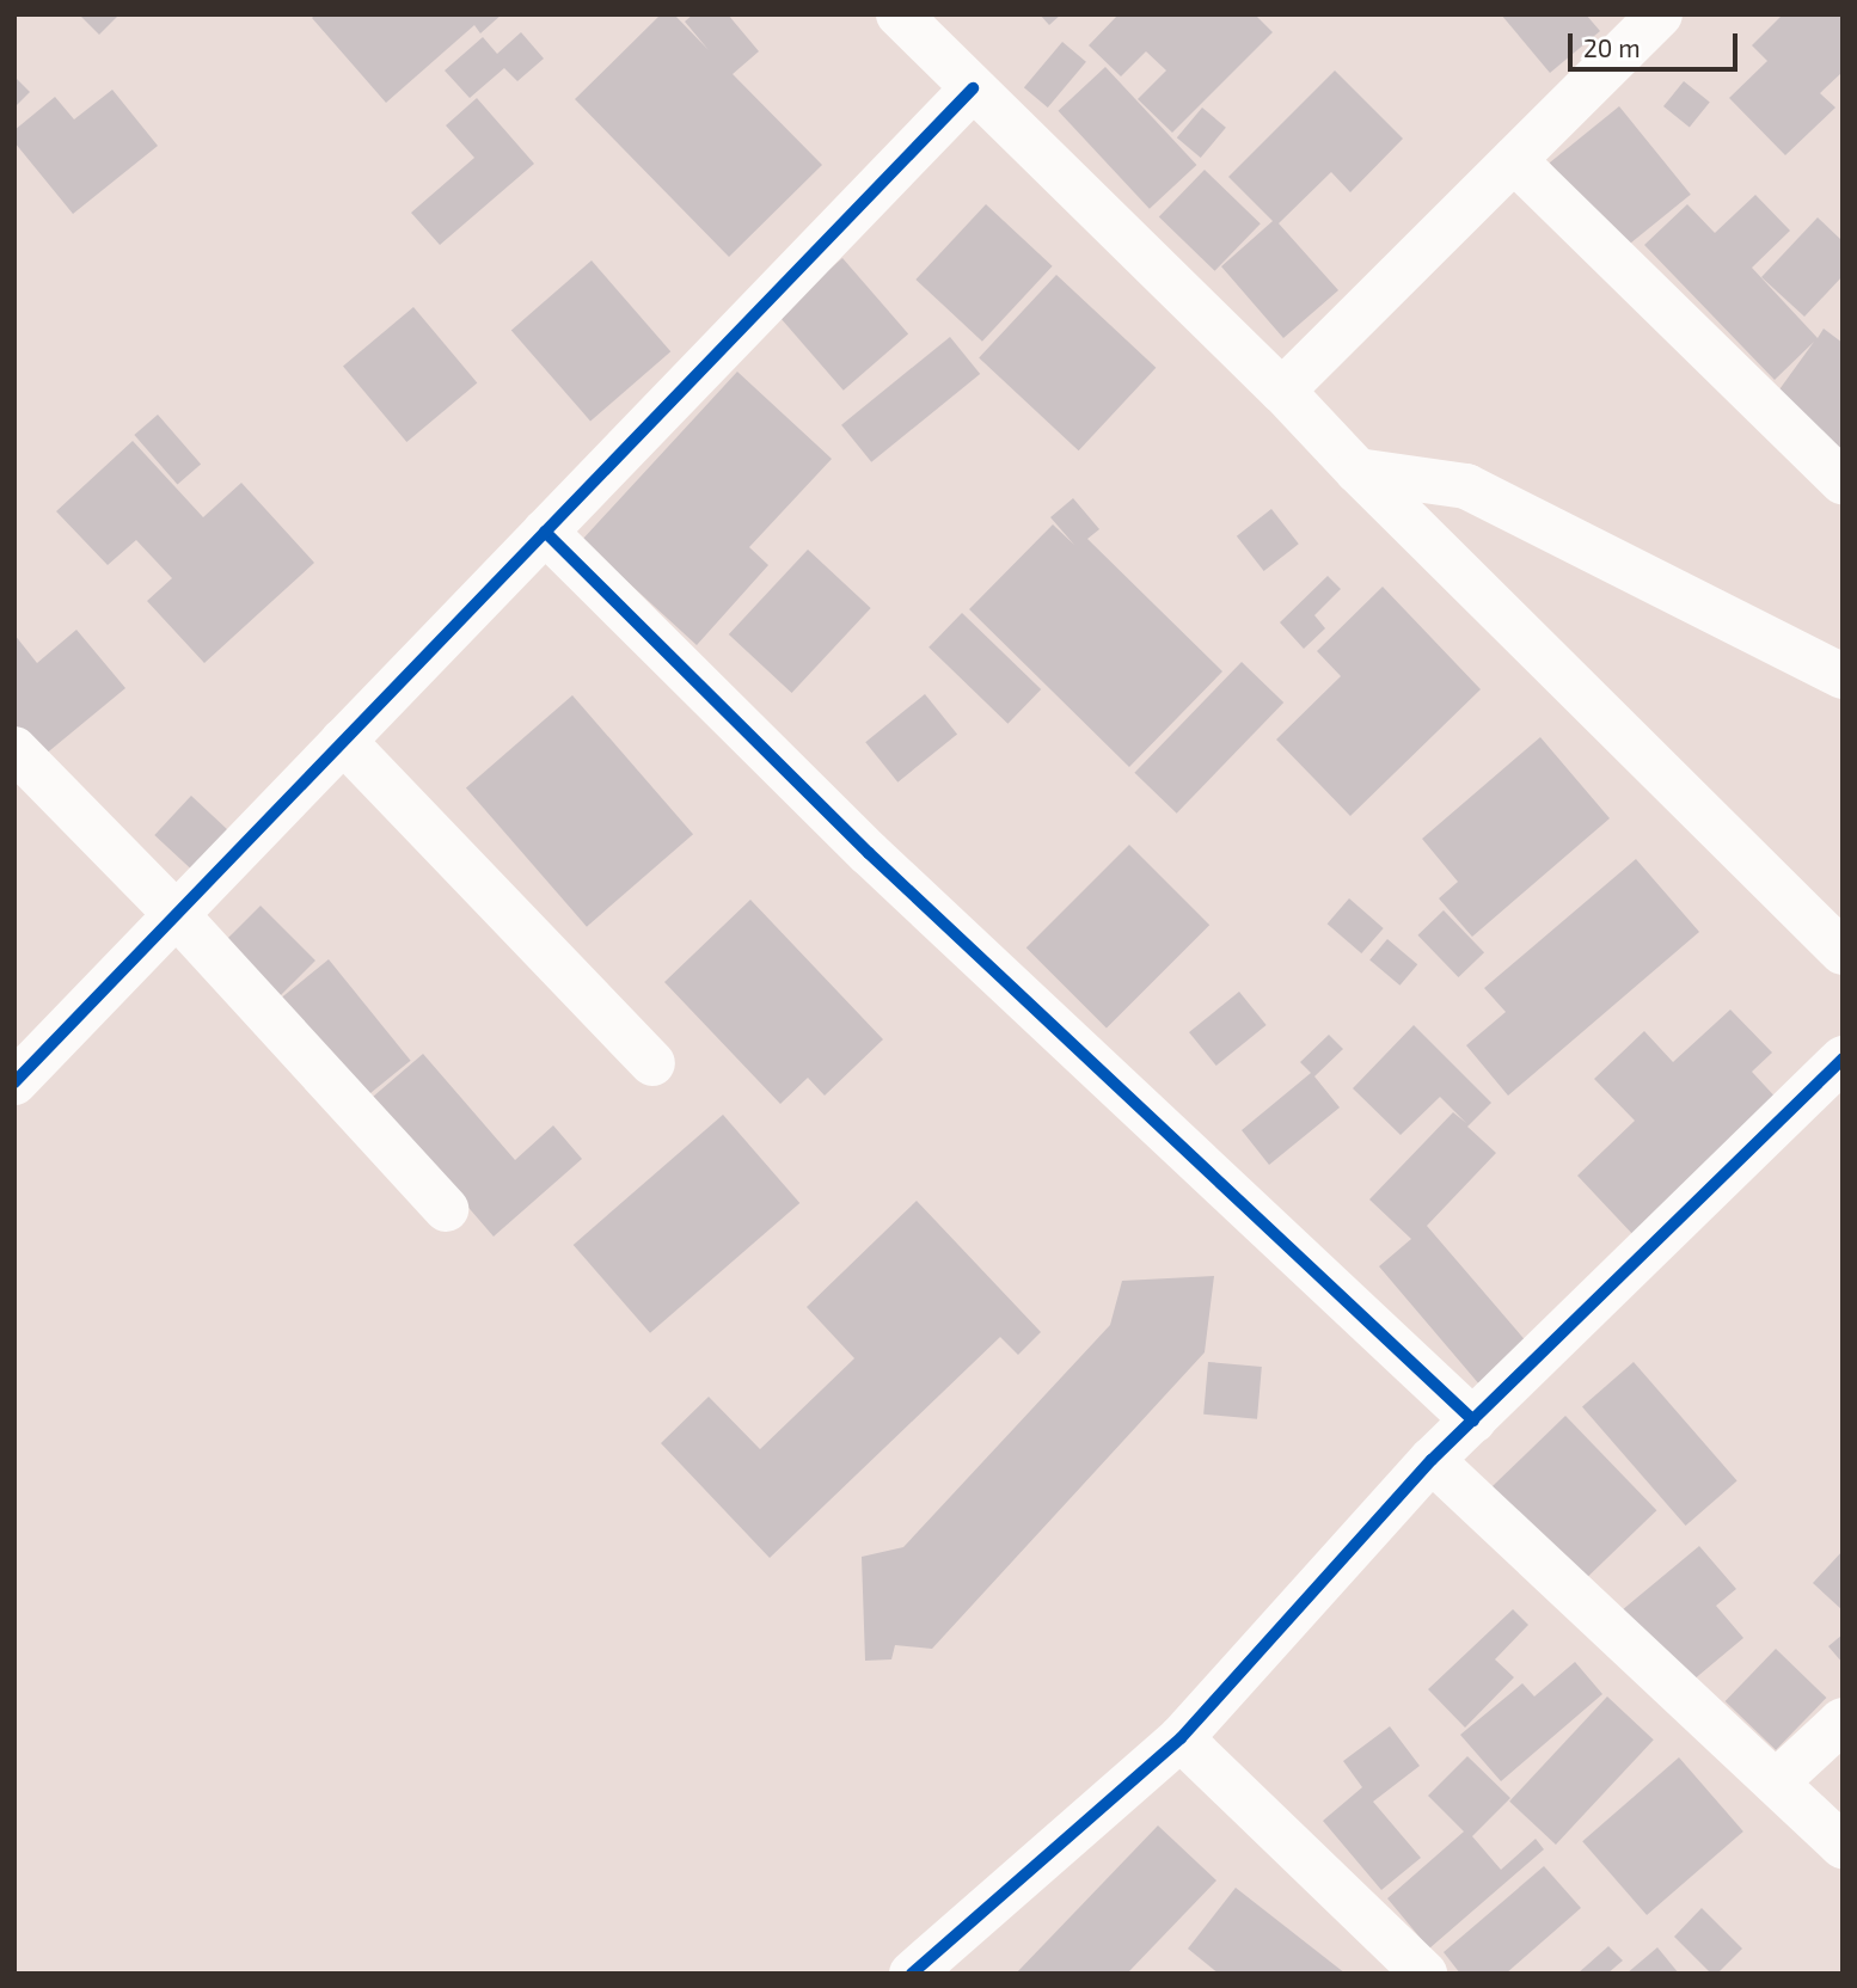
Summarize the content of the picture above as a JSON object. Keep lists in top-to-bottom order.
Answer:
{
  "scale_bar": "20 m"
}
